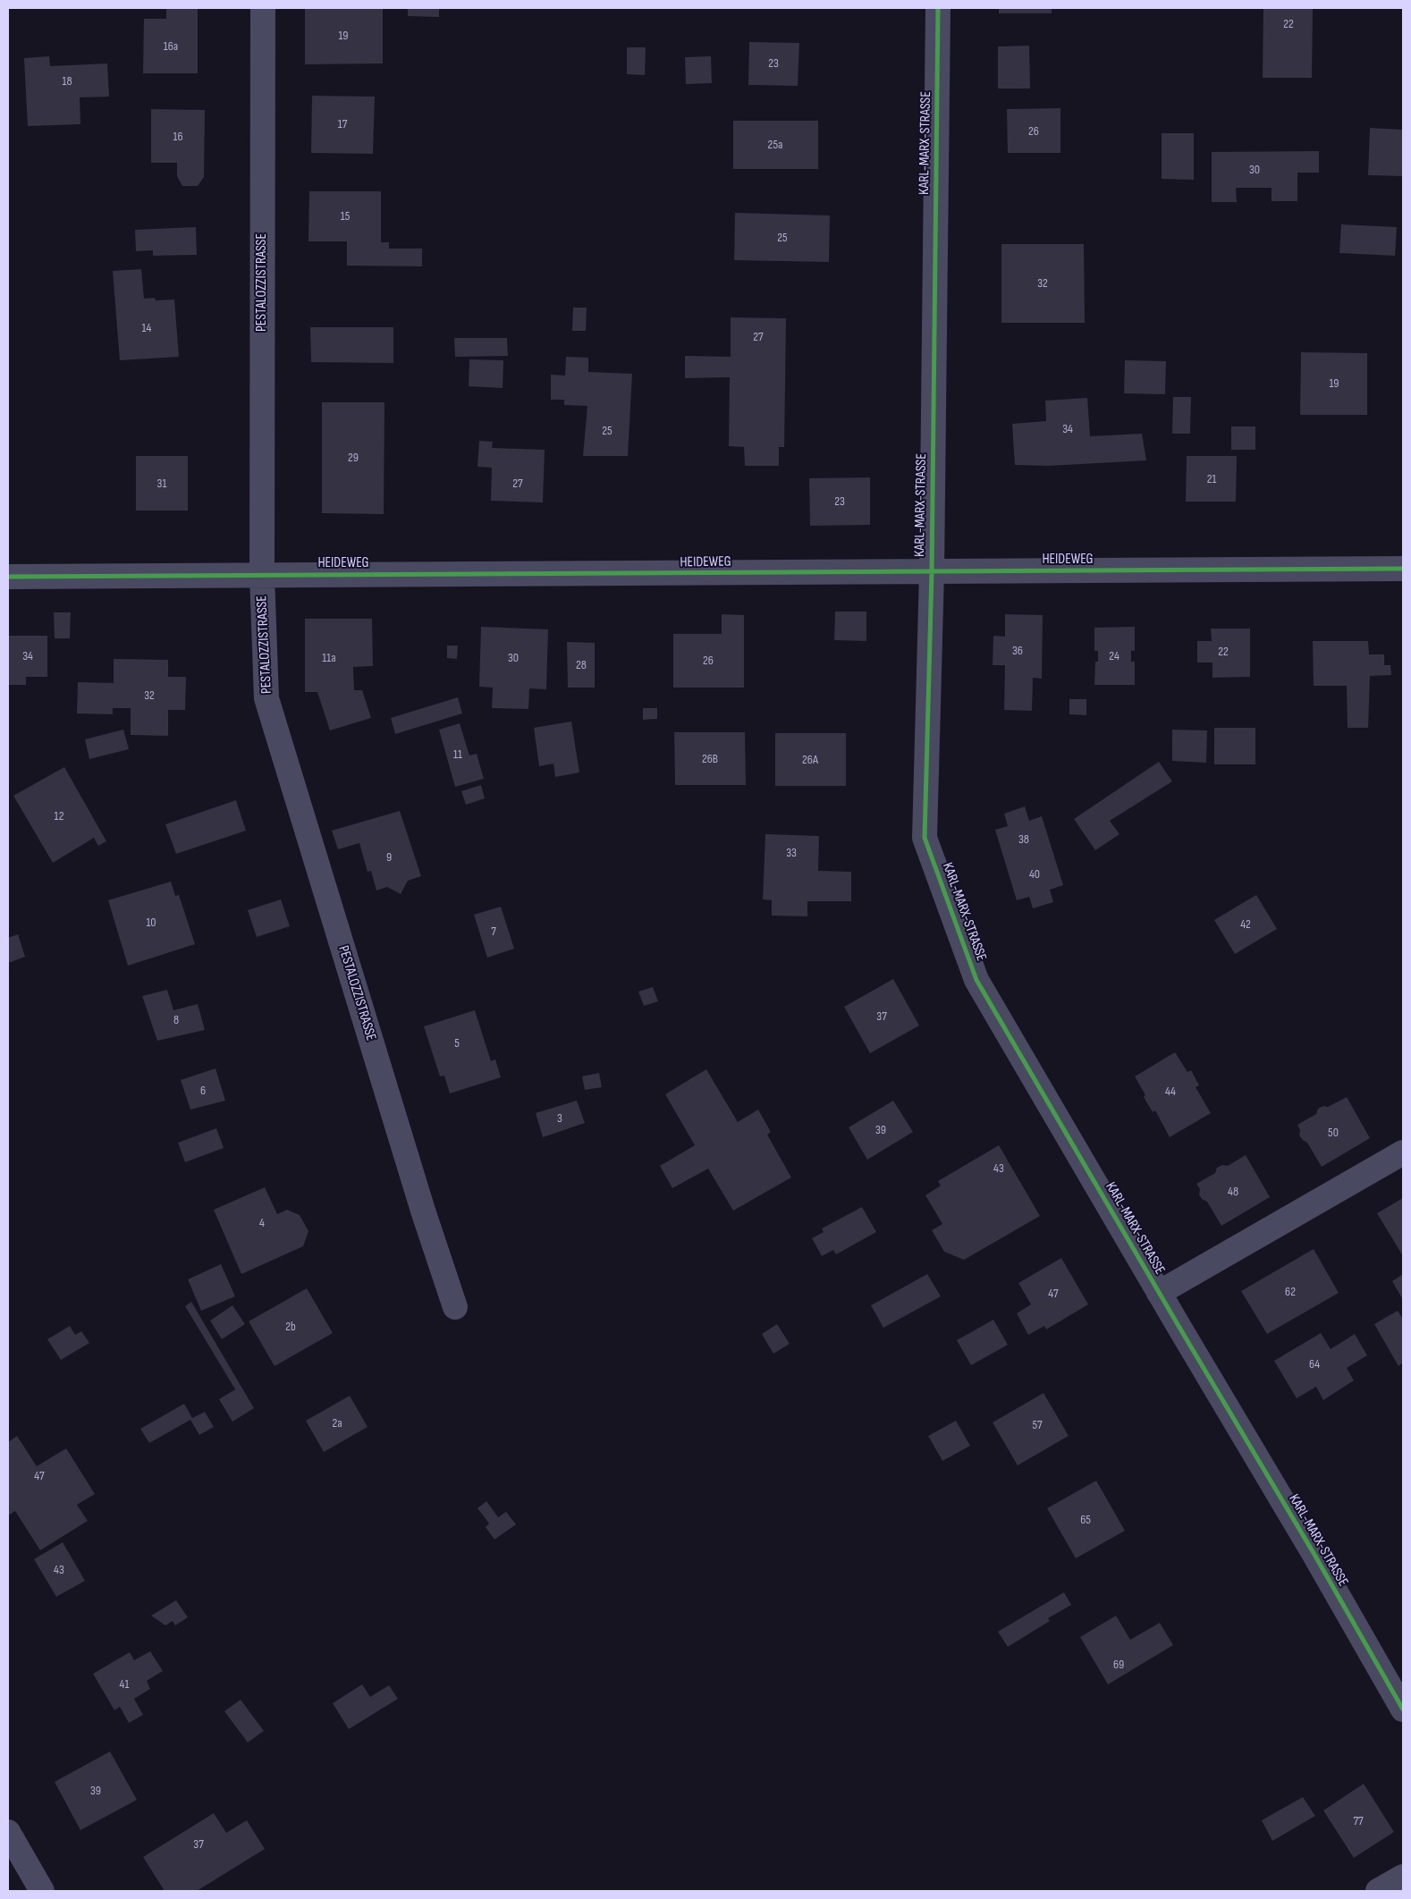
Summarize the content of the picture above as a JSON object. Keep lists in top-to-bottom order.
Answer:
{
  "streets": {
    "street": ["KARL-MARX-STRASSE", "PESTALOZZISTRASSE", "HEIDEWEG"]
  },
  "crossings": [
    ["KARL-MARX-STRASSE", "HEIDEWEG"],
    ["PESTALOZZISTRASSE", "HEIDEWEG"]
  ],
  "house_numbers": [
    "22",
    "19",
    "16a",
    "23",
    "18",
    "17",
    "26",
    "16",
    "25a",
    "30",
    "15",
    "25",
    "32",
    "14",
    "27",
    "19",
    "34",
    "25",
    "29",
    "21",
    "31",
    "27",
    "23",
    "36",
    "22",
    "34",
    "24",
    "11a",
    "30",
    "26",
    "28",
    "32",
    "11",
    "26B",
    "26A",
    "12",
    "38",
    "33",
    "9",
    "40",
    "10",
    "42",
    "7",
    "37",
    "8",
    "5",
    "6",
    "44",
    "3",
    "39",
    "50",
    "43",
    "48",
    "4",
    "62",
    "47",
    "2b",
    "64",
    "2a",
    "57",
    "47",
    "65",
    "43",
    "69",
    "41",
    "39",
    "77",
    "37"
  ]
}
